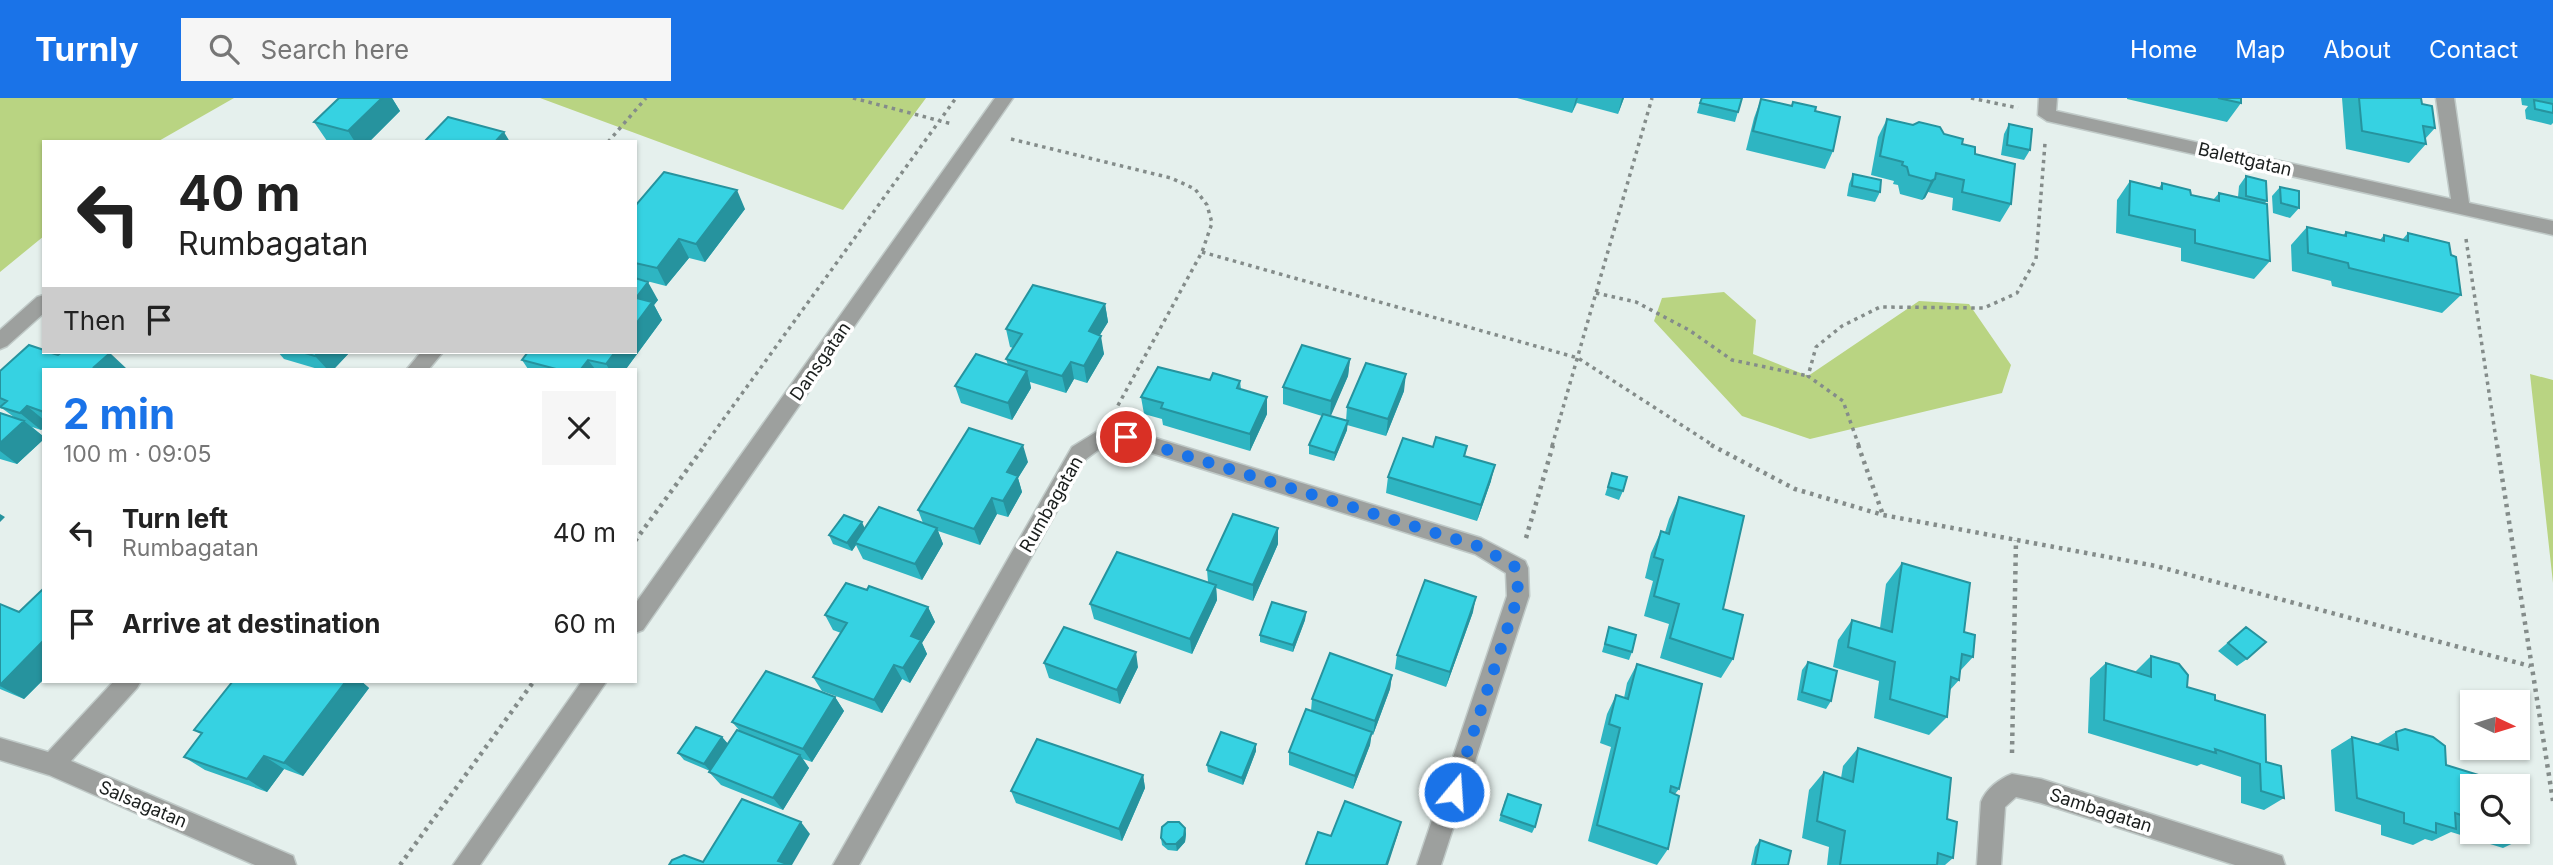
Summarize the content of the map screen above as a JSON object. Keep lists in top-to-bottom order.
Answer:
{
  "streets": {
    "street": [
      "Balettgatan",
      "Dansgatan",
      "Rumbagatan",
      "Salsagatan",
      "Sambagatan"
    ]
  },
  "north": "right",
  "page": {
    "header": "Turnly",
    "search": "Search here",
    "nav": [
      "Home",
      "Map",
      "About",
      "Contact"
    ],
    "turn": ["40 m", "Rumbagatan"],
    "then": "Then",
    "heading": ["2 min", "100 m · 09:05"],
    "list": [
      {
        "name": "Turn left",
        "note": "Rumbagatan",
        "value": "40 m"
      },
      {
        "name": "Arrive at destination",
        "value": "60 m"
      }
    ]
  }
}
